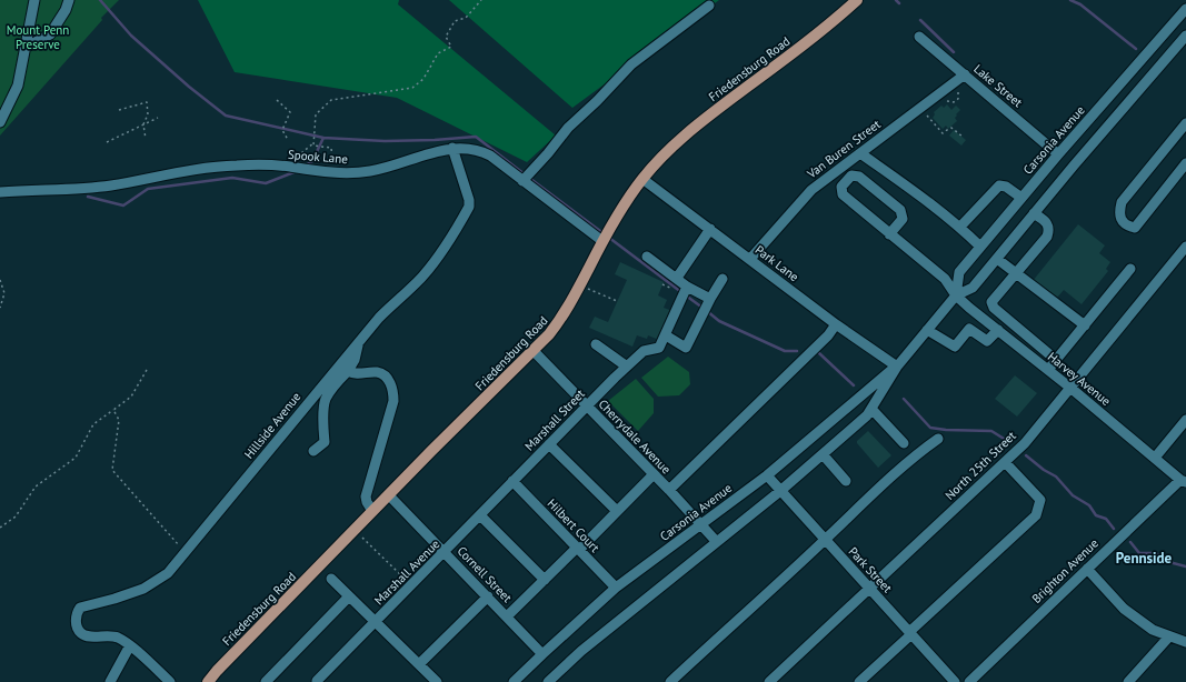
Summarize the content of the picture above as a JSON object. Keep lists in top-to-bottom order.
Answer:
{
  "streets": {
    "main road": ["Friedensburg Road"],
    "street": [
      "Lake Street",
      "Carsonia Avenue",
      "Van Buren Street",
      "Spook Lane",
      "Park Lane",
      "Harvey Avenue",
      "Marshall Street",
      "Hillside Avenue",
      "Cherrydale Avenue",
      "North 25th Street",
      "Hilbert Court",
      "Park Street",
      "Brighton Avenue",
      "Marshall Avenue",
      "Cornell Street"
    ]
  },
  "crossings": [
    ["Friedensburg Road", "Spook Lane"],
    ["Friedensburg Road", "Park Lane"],
    ["Friedensburg Road", "Cherrydale Avenue"],
    ["Friedensburg Road", "Cornell Street"],
    ["Lake Street", "Carsonia Avenue"],
    ["Lake Street", "Van Buren Street"],
    ["Carsonia Avenue", "Park Lane"],
    ["Carsonia Avenue", "Harvey Avenue"],
    ["Carsonia Avenue", "Cherrydale Avenue"],
    ["Carsonia Avenue", "Hilbert Court"],
    ["Carsonia Avenue", "Park Street"],
    ["Carsonia Avenue", "Cornell Street"],
    ["Van Buren Street", "Park Lane"],
    ["Spook Lane", "Hillside Avenue"],
    ["Harvey Avenue", "North 25th Street"],
    ["Harvey Avenue", "Brighton Avenue"],
    ["Marshall Street", "Cherrydale Avenue"],
    ["Marshall Street", "Hilbert Court"],
    ["Marshall Street", "Marshall Avenue"],
    ["North 25th Street", "Park Street"],
    ["Hilbert Court", "Marshall Avenue"],
    ["Marshall Avenue", "Cornell Street"]
  ],
  "districts": ["Pennside"],
  "parks": ["Mount Penn Preserve"]
}
